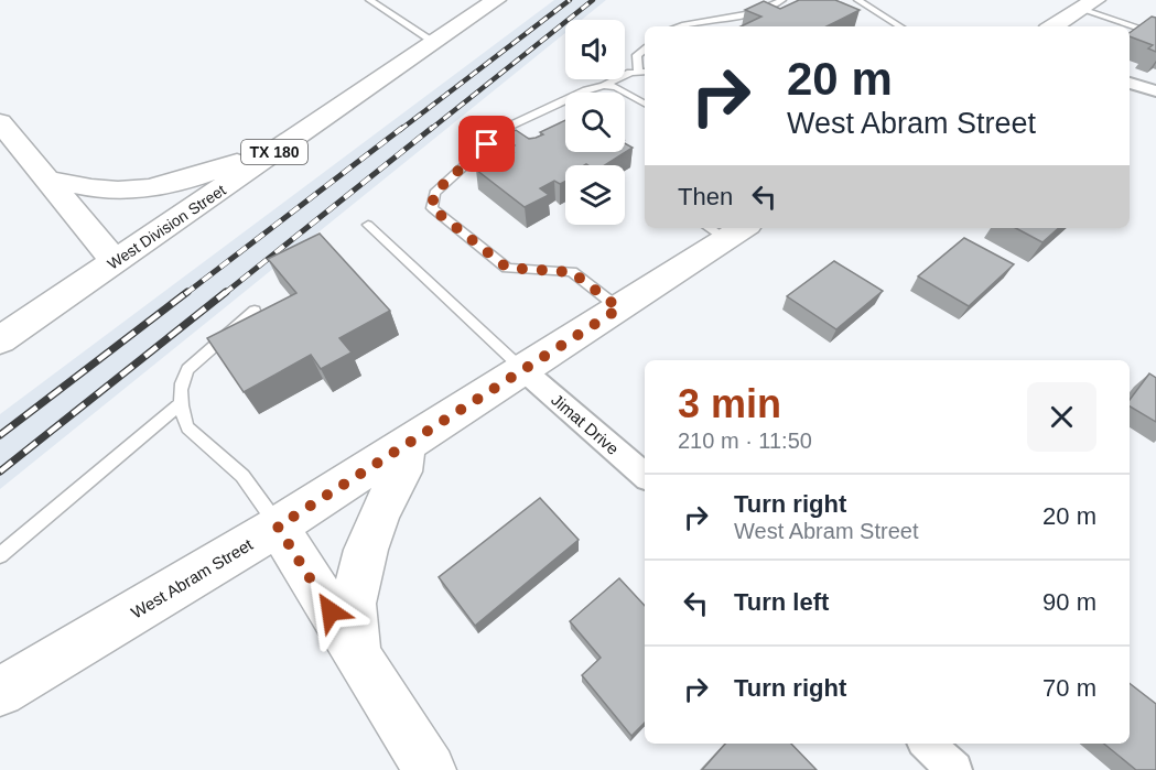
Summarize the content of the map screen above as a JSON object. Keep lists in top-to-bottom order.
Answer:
{
  "streets": {
    "main road": ["TX 180", "West Division Street", "West Abram Street"],
    "street": ["Jimat Drive"]
  },
  "crossings": [
    ["Jimat Drive", "West Abram Street"]
  ],
  "page": {
    "turn": ["20 m", "West Abram Street"],
    "then": "Then",
    "heading": ["3 min", "210 m · 11:50"],
    "list": [
      {
        "name": "Turn right",
        "note": "West Abram Street",
        "value": "20 m"
      },
      {
        "name": "Turn left",
        "value": "90 m"
      },
      {
        "name": "Turn right",
        "value": "70 m"
      }
    ]
  }
}
